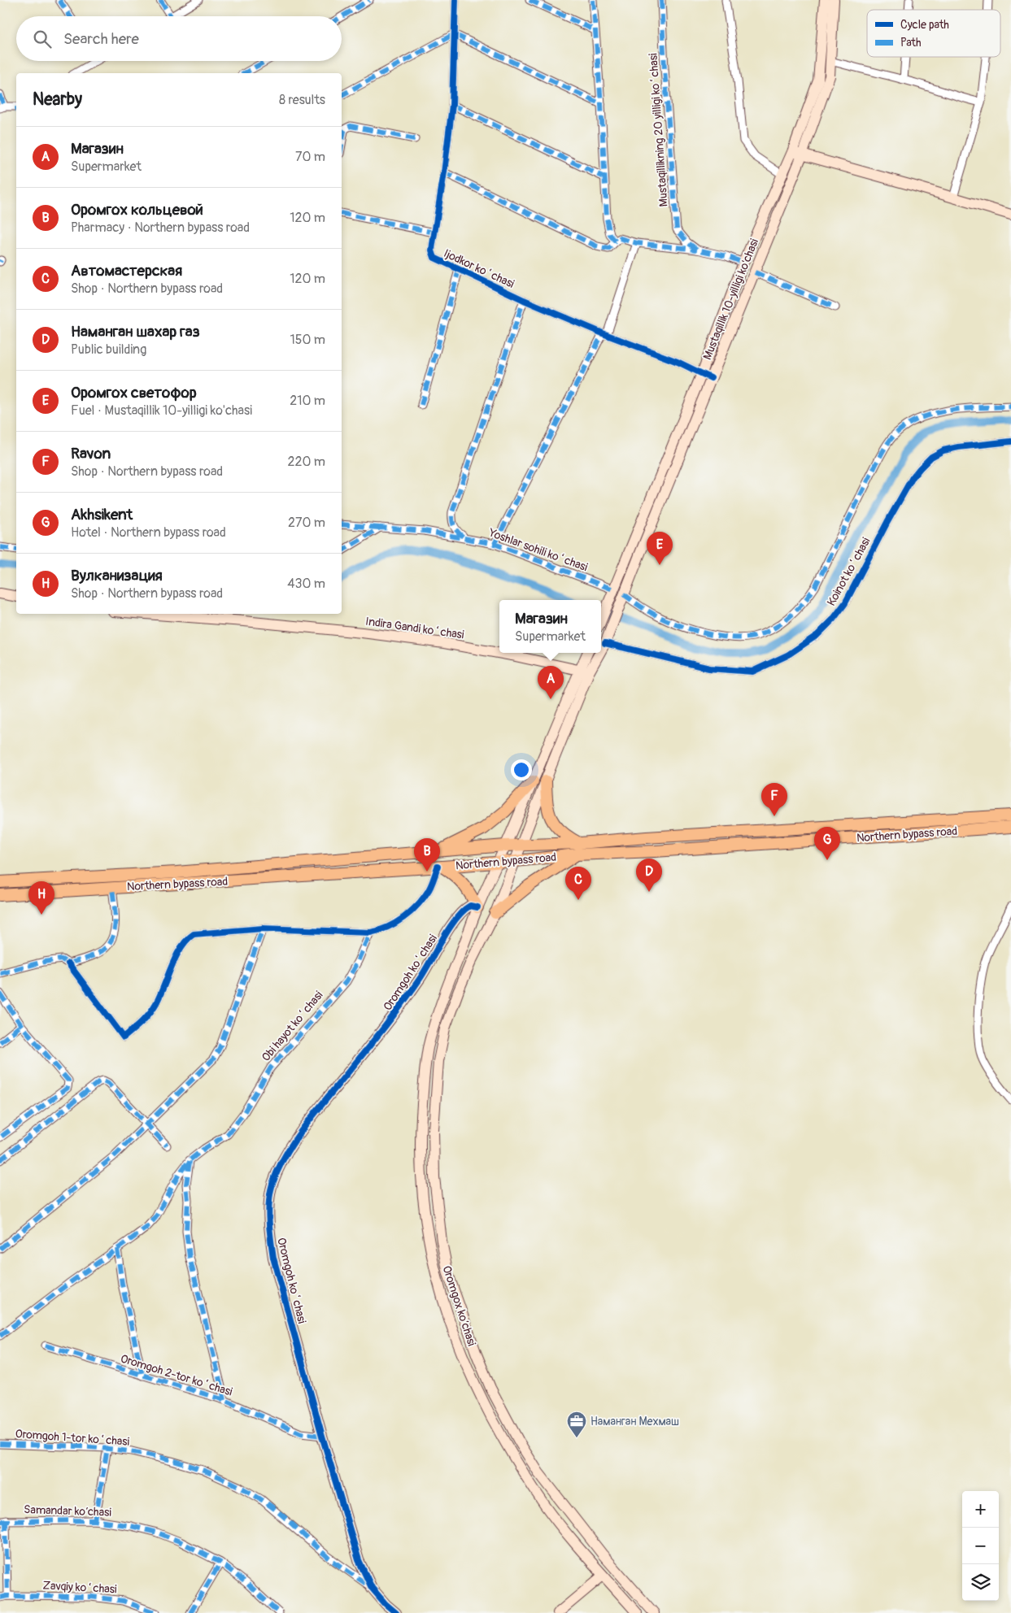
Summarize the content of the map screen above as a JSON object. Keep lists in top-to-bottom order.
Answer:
{
  "streets": {
    "main road": [
      "Mustaqillik 10-yilligi ko'chasi",
      "Indira Gandi koʻchasi",
      "Northern bypass road",
      "Oromgoh koʻchasi",
      "Oromgox ko‘chasi"
    ],
    "street": [
      "Mustaqillikning 20 yilligi koʻchasi",
      "Ijodkor koʻchasi",
      "Yoshlar sohili koʻchasi",
      "Koinot koʻchasi",
      "Obi hayot koʻchasi",
      "Oromgoh 2-tor koʻchasi",
      "Oromgoh 1-tor koʻchasi",
      "Samandar ko‘chasi",
      "Zavqiy koʻchasi"
    ]
  },
  "crossings": [
    ["Mustaqillikning 20 yilligi koʻchasi", "Ijodkor koʻchasi"],
    ["Mustaqillikning 20 yilligi koʻchasi", "Mustaqillik 10-yilligi ko'chasi"],
    ["Ijodkor koʻchasi", "Mustaqillik 10-yilligi ko'chasi"],
    ["Mustaqillik 10-yilligi ko'chasi", "Yoshlar sohili koʻchasi"],
    ["Mustaqillik 10-yilligi ko'chasi", "Koinot koʻchasi"],
    ["Mustaqillik 10-yilligi ko'chasi", "Indira Gandi koʻchasi"],
    ["Mustaqillik 10-yilligi ko'chasi", "Oromgox ko‘chasi"],
    ["Indira Gandi koʻchasi", "Oromgox ko‘chasi"],
    ["Northern bypass road", "Oromgox ko‘chasi"],
    ["Oromgoh koʻchasi", "Oromgox ko‘chasi"],
    ["Oromgoh koʻchasi", "Oromgoh 2-tor koʻchasi"],
    ["Oromgoh koʻchasi", "Oromgoh 1-tor koʻchasi"]
  ],
  "places": {
    "office": ["Наманган Мехмаш"]
  },
  "legend": ["Cycle path", "Path"],
  "page": {
    "search": "Search here",
    "heading": ["Nearby", "8 results"],
    "list": [
      {
        "mark": "A",
        "name": "Магазин",
        "note": "Supermarket",
        "value": "70 m"
      },
      {
        "mark": "B",
        "name": "Оромгох кольцевой",
        "note": "Pharmacy · Northern bypass road",
        "value": "120 m"
      },
      {
        "mark": "C",
        "name": "Автомастерская",
        "note": "Shop · Northern bypass road",
        "value": "120 m"
      },
      {
        "mark": "D",
        "name": "Наманган шахар газ",
        "note": "Public building",
        "value": "150 m"
      },
      {
        "mark": "E",
        "name": "Оромгох светофор",
        "note": "Fuel · Mustaqillik 10-yilligi ko'chasi",
        "value": "210 m"
      },
      {
        "mark": "F",
        "name": "Ravon",
        "note": "Shop · Northern bypass road",
        "value": "220 m"
      },
      {
        "mark": "G",
        "name": "Akhsikent",
        "note": "Hotel · Northern bypass road",
        "value": "270 m"
      },
      {
        "mark": "H",
        "name": "Вулканизация",
        "note": "Shop · Northern bypass road",
        "value": "430 m"
      }
    ],
    "pins": [
      "E",
      "A",
      "F",
      "G",
      "B",
      "D",
      "C",
      "H"
    ],
    "popup": ["Магазин", "Supermarket"],
    "map_buttons": ["+", "−"]
  }
}
